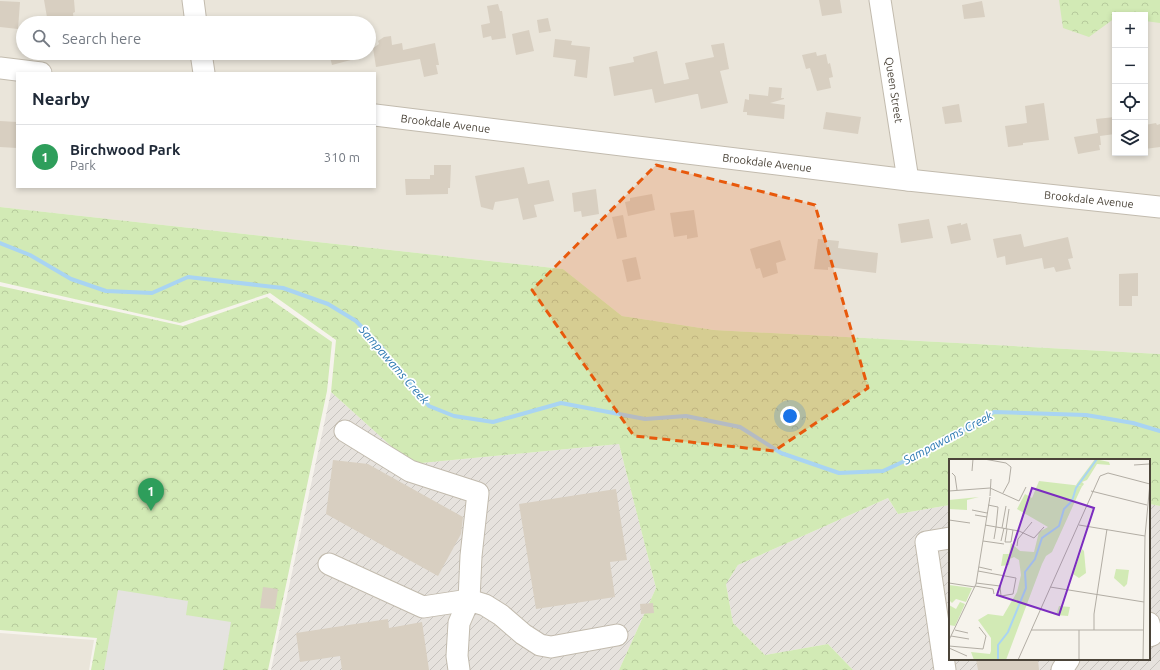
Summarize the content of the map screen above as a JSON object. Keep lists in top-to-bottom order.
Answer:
{
  "streets": {
    "street": ["Queen Street", "Brookdale Avenue"]
  },
  "crossings": [
    ["Queen Street", "Brookdale Avenue"]
  ],
  "water": ["Sampawams Creek"],
  "page": {
    "map_buttons": ["+", "−"],
    "search": "Search here",
    "heading": "Nearby",
    "list": [
      {
        "mark": "1",
        "name": "Birchwood Park",
        "note": "Park",
        "value": "310 m"
      }
    ],
    "pins": "1"
  }
}
